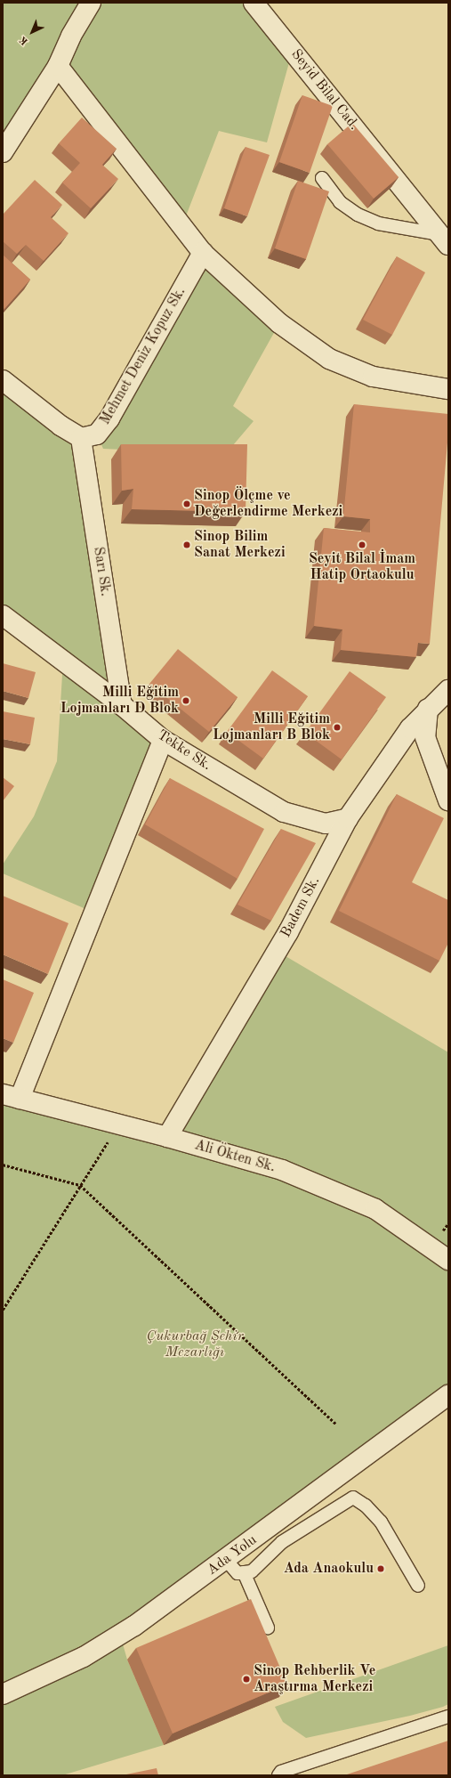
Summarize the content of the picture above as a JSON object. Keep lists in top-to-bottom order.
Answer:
{
  "streets": {
    "street": [
      "Seyid Bilal Cad.",
      "Mehmet Deniz Kopuz Sk.",
      "Sarı Sk.",
      "Tekke Sk.",
      "Badem Sk.",
      "Ali Ökten Sk.",
      "Ada Yolu"
    ]
  },
  "crossings": [
    ["Mehmet Deniz Kopuz Sk.", "Sarı Sk."],
    ["Sarı Sk.", "Tekke Sk."],
    ["Tekke Sk.", "Badem Sk."],
    ["Badem Sk.", "Ali Ökten Sk."]
  ],
  "parks": ["Çukurbağ Şehir Mezarlığı"],
  "places": [
    "Sinop Ölçme ve Değerlendirme Merkezi",
    "Sinop Bilim Sanat Merkezi",
    "Seyit Bilal İmam Hatip Ortaokulu",
    "Milli Eğitim Lojmanları D Blok",
    "Milli Eğitim Lojmanları B Blok",
    "Ada Anaokulu",
    "Sinop Rehberlik Ve Araştırma Merkezi"
  ],
  "north": "bottom left"
}
